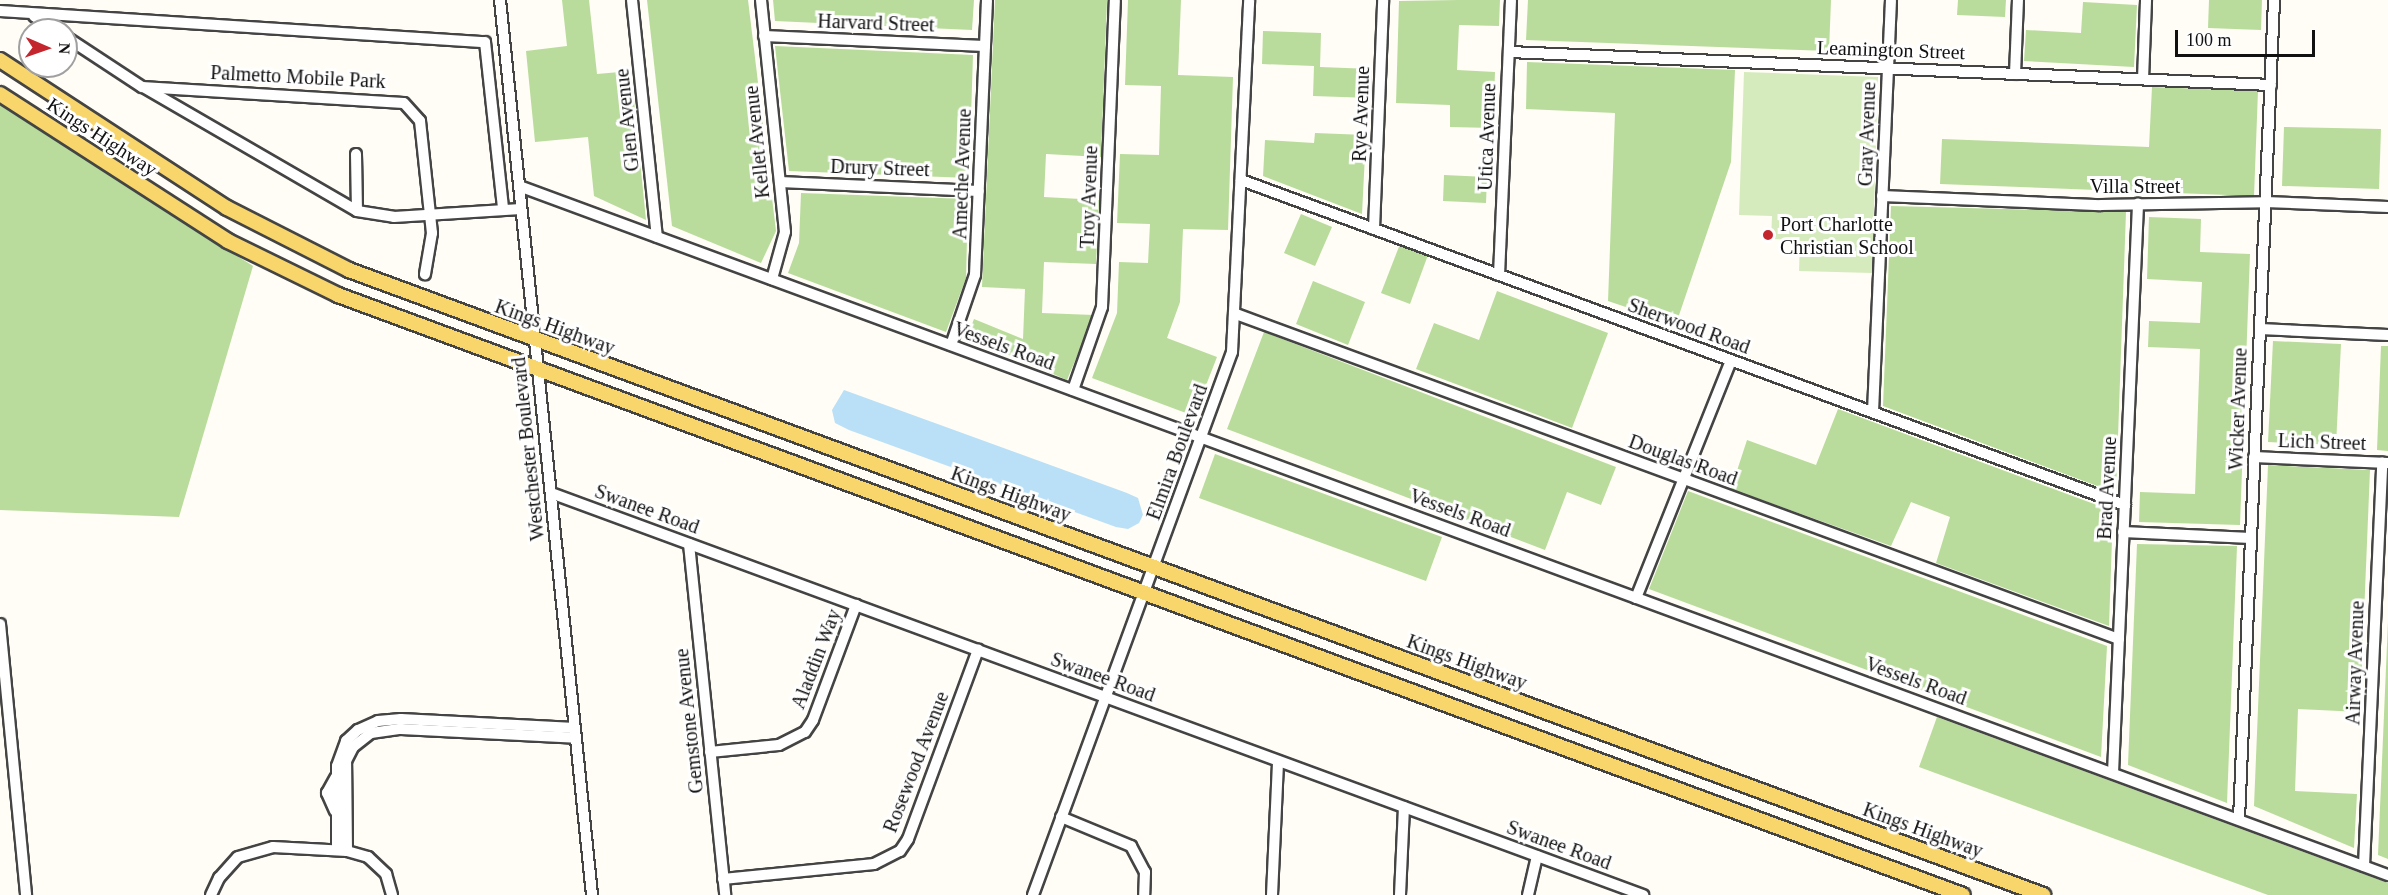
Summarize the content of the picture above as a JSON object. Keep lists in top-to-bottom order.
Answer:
{
  "streets": {
    "main road": ["Kings Highway"],
    "street": [
      "Harvard Street",
      "Leamington Street",
      "Palmetto Mobile Park",
      "Rye Avenue",
      "Glen Avenue",
      "Gray Avenue",
      "Utica Avenue",
      "Kellet Avenue",
      "Drury Street",
      "Ameche Avenue",
      "Villa Street",
      "Troy Avenue",
      "Sherwood Road",
      "Vessels Road",
      "Wicker Avenue",
      "Lich Street",
      "Westchester Boulevard",
      "Elmira Boulevard",
      "Douglas Road",
      "Brad Avenue",
      "Swanee Road",
      "Aladdin Way",
      "Airway Avenue",
      "Gemstone Avenue",
      "Rosewood Avenue"
    ]
  },
  "crossings": [
    ["Harvard Street", "Kellet Avenue"],
    ["Harvard Street", "Ameche Avenue"],
    ["Leamington Street", "Gray Avenue"],
    ["Leamington Street", "Utica Avenue"],
    ["Leamington Street", "Wicker Avenue"],
    ["Palmetto Mobile Park", "Westchester Boulevard"],
    ["Rye Avenue", "Sherwood Road"],
    ["Glen Avenue", "Vessels Road"],
    ["Gray Avenue", "Villa Street"],
    ["Gray Avenue", "Sherwood Road"],
    ["Kings Highway", "Westchester Boulevard"],
    ["Kings Highway", "Elmira Boulevard"],
    ["Utica Avenue", "Sherwood Road"],
    ["Kellet Avenue", "Drury Street"],
    ["Kellet Avenue", "Vessels Road"],
    ["Drury Street", "Ameche Avenue"],
    ["Ameche Avenue", "Vessels Road"],
    ["Villa Street", "Wicker Avenue"],
    ["Villa Street", "Brad Avenue"],
    ["Troy Avenue", "Vessels Road"],
    ["Sherwood Road", "Elmira Boulevard"],
    ["Sherwood Road", "Brad Avenue"],
    ["Vessels Road", "Wicker Avenue"],
    ["Vessels Road", "Westchester Boulevard"],
    ["Vessels Road", "Elmira Boulevard"],
    ["Vessels Road", "Brad Avenue"],
    ["Vessels Road", "Airway Avenue"],
    ["Wicker Avenue", "Lich Street"],
    ["Lich Street", "Airway Avenue"],
    ["Westchester Boulevard", "Swanee Road"],
    ["Elmira Boulevard", "Douglas Road"],
    ["Elmira Boulevard", "Swanee Road"],
    ["Douglas Road", "Brad Avenue"],
    ["Swanee Road", "Aladdin Way"],
    ["Swanee Road", "Gemstone Avenue"],
    ["Swanee Road", "Rosewood Avenue"],
    ["Aladdin Way", "Gemstone Avenue"],
    ["Gemstone Avenue", "Rosewood Avenue"]
  ],
  "places": ["Port Charlotte Christian School"],
  "scale_bar": "100 m",
  "north": "right"
}
